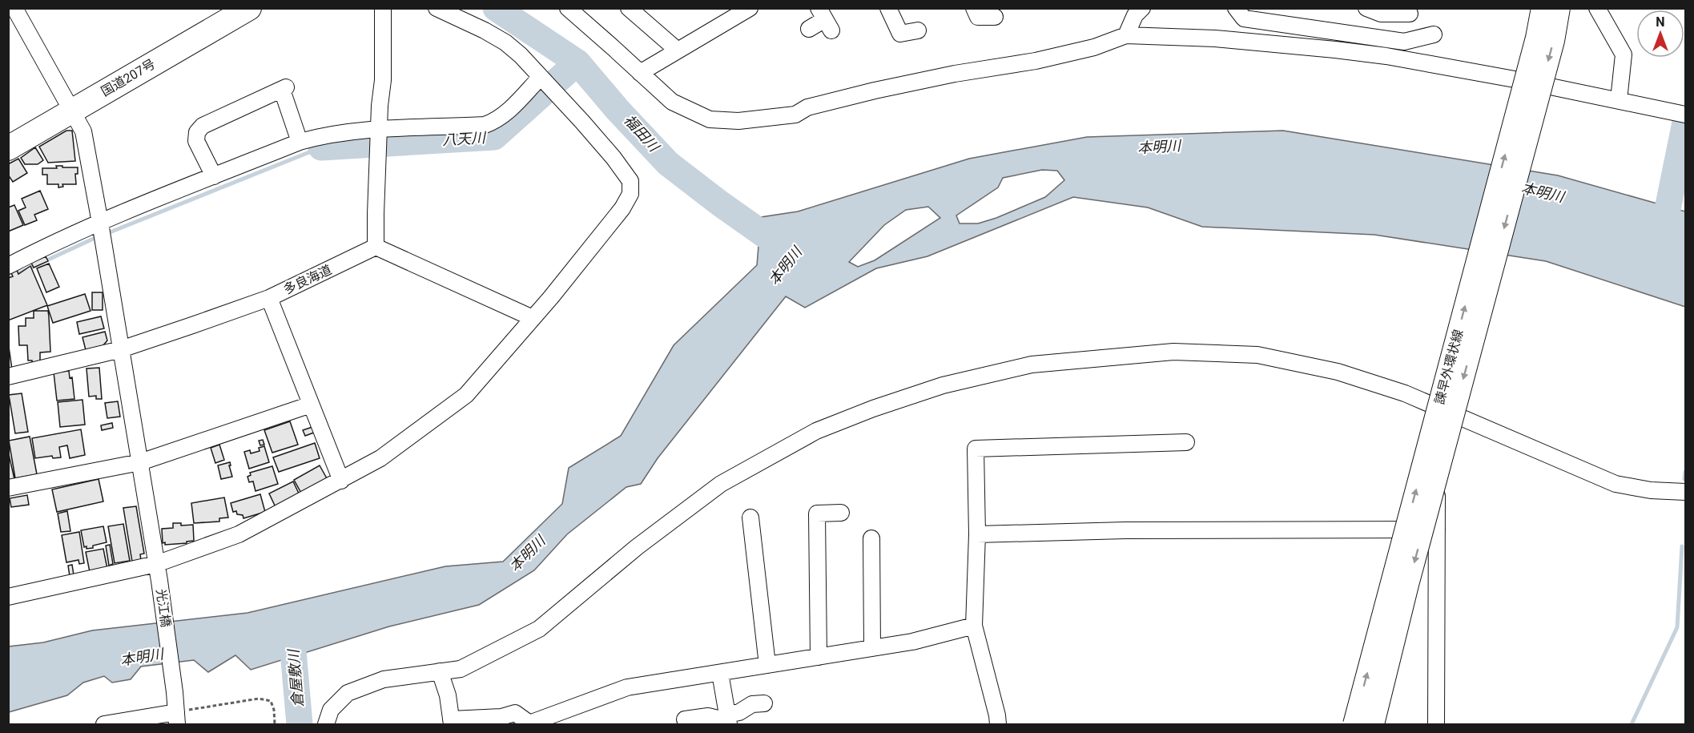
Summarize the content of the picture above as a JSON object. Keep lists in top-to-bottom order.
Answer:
{
  "streets": {
    "highway": ["国道207号"],
    "main road": ["諫早外環状線"],
    "street": ["多良海道", "光江橋"]
  },
  "crossings": [
    ["国道207号", "光江橋"],
    ["多良海道", "光江橋"]
  ],
  "water": [
    "福田川",
    "八天川",
    "本明川",
    "倉屋敷川"
  ],
  "north": "top"
}
